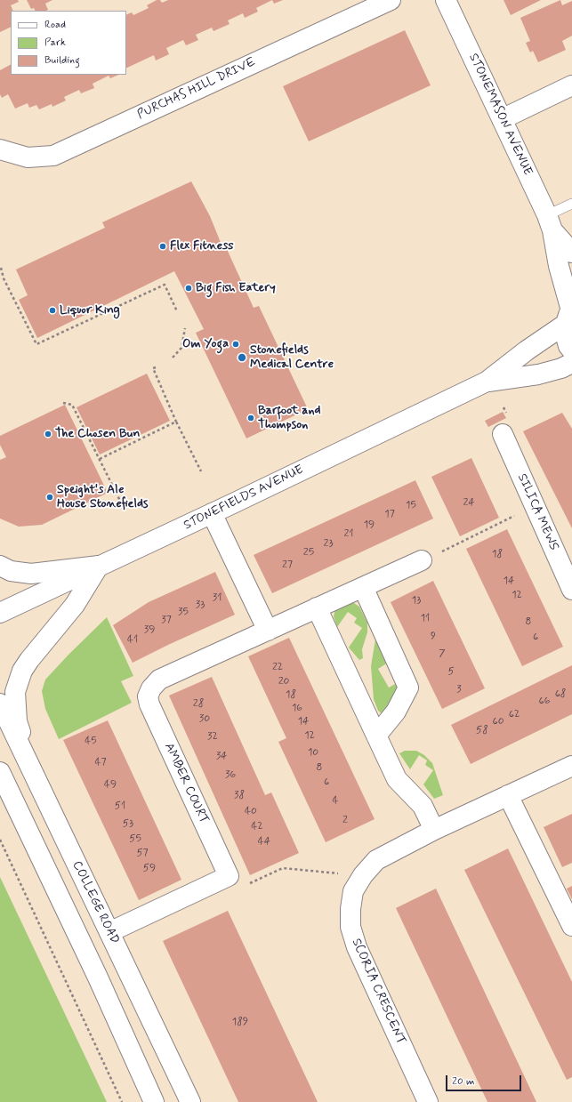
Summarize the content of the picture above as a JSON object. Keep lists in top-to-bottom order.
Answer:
{
  "streets": {
    "street": [
      "PURCHAS HILL DRIVE",
      "STONEMASON AVENUE",
      "STONEFIELDS AVENUE",
      "SILICA MEWS",
      "AMBER COURT",
      "COLLEGE ROAD",
      "SCORIA CRESCENT"
    ]
  },
  "crossings": [
    ["STONEMASON AVENUE", "STONEFIELDS AVENUE"],
    ["AMBER COURT", "COLLEGE ROAD"]
  ],
  "places": [
    "Flex Fitness",
    "Big Fish Eatery",
    "Liquor King",
    "Om Yoga",
    "Stonefields Medical Centre",
    "Barfoot and Thompson",
    "The Chosen Bun",
    "Speight's Ale House Stonefields"
  ],
  "house_numbers": [
    "24",
    "15",
    "17",
    "19",
    "21",
    "23",
    "25",
    "18",
    "27",
    "14",
    "12",
    "31",
    "13",
    "33",
    "35",
    "11",
    "37",
    "8",
    "39",
    "9",
    "6",
    "41",
    "7",
    "22",
    "5",
    "20",
    "3",
    "68",
    "18",
    "66",
    "28",
    "16",
    "62",
    "30",
    "14",
    "60",
    "58",
    "12",
    "32",
    "45",
    "10",
    "34",
    "47",
    "8",
    "36",
    "6",
    "49",
    "38",
    "4",
    "51",
    "40",
    "2",
    "53",
    "42",
    "55",
    "44",
    "57",
    "59",
    "189"
  ],
  "legend": ["Road", "Park", "Building"],
  "scale_bar": "20 m"
}
